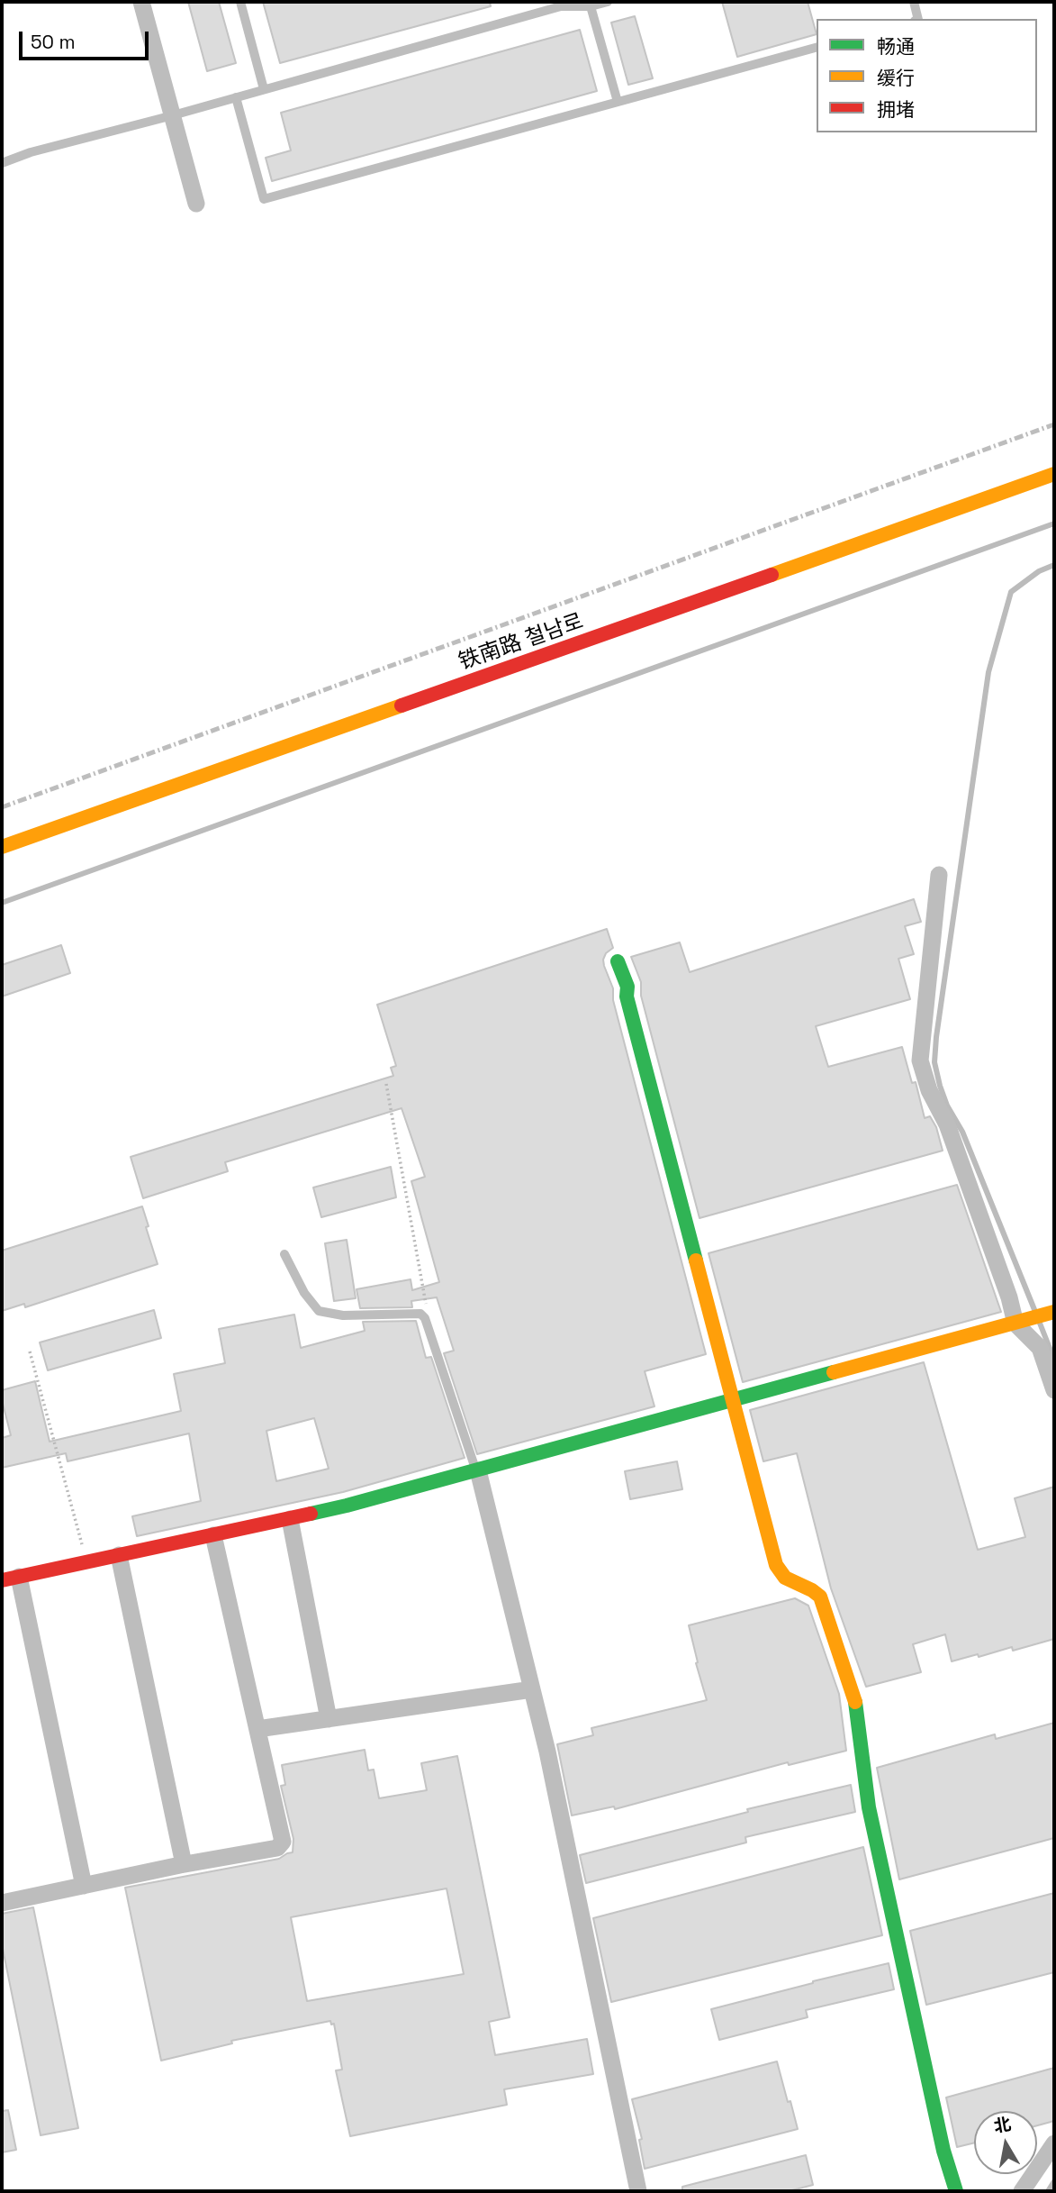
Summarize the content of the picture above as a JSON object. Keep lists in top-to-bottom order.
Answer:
{
  "streets": {
    "street": ["铁南路 철남로"]
  },
  "legend": ["畅通", "缓行", "拥堵"],
  "scale_bar": "50 m",
  "north": "top"
}
